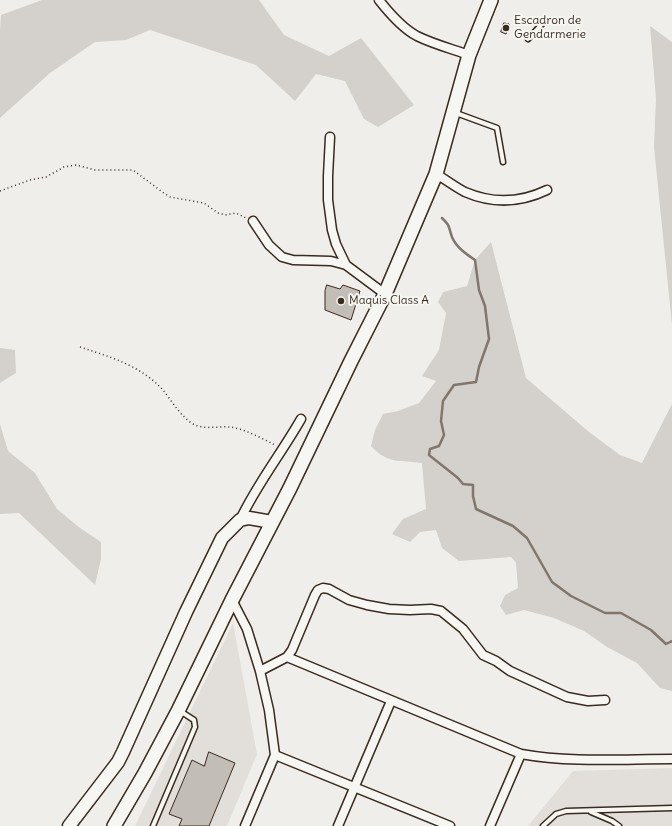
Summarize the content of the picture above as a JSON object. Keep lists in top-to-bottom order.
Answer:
{
  "places": ["Escadron de Gendarmerie", "Maquis Class A"]
}
